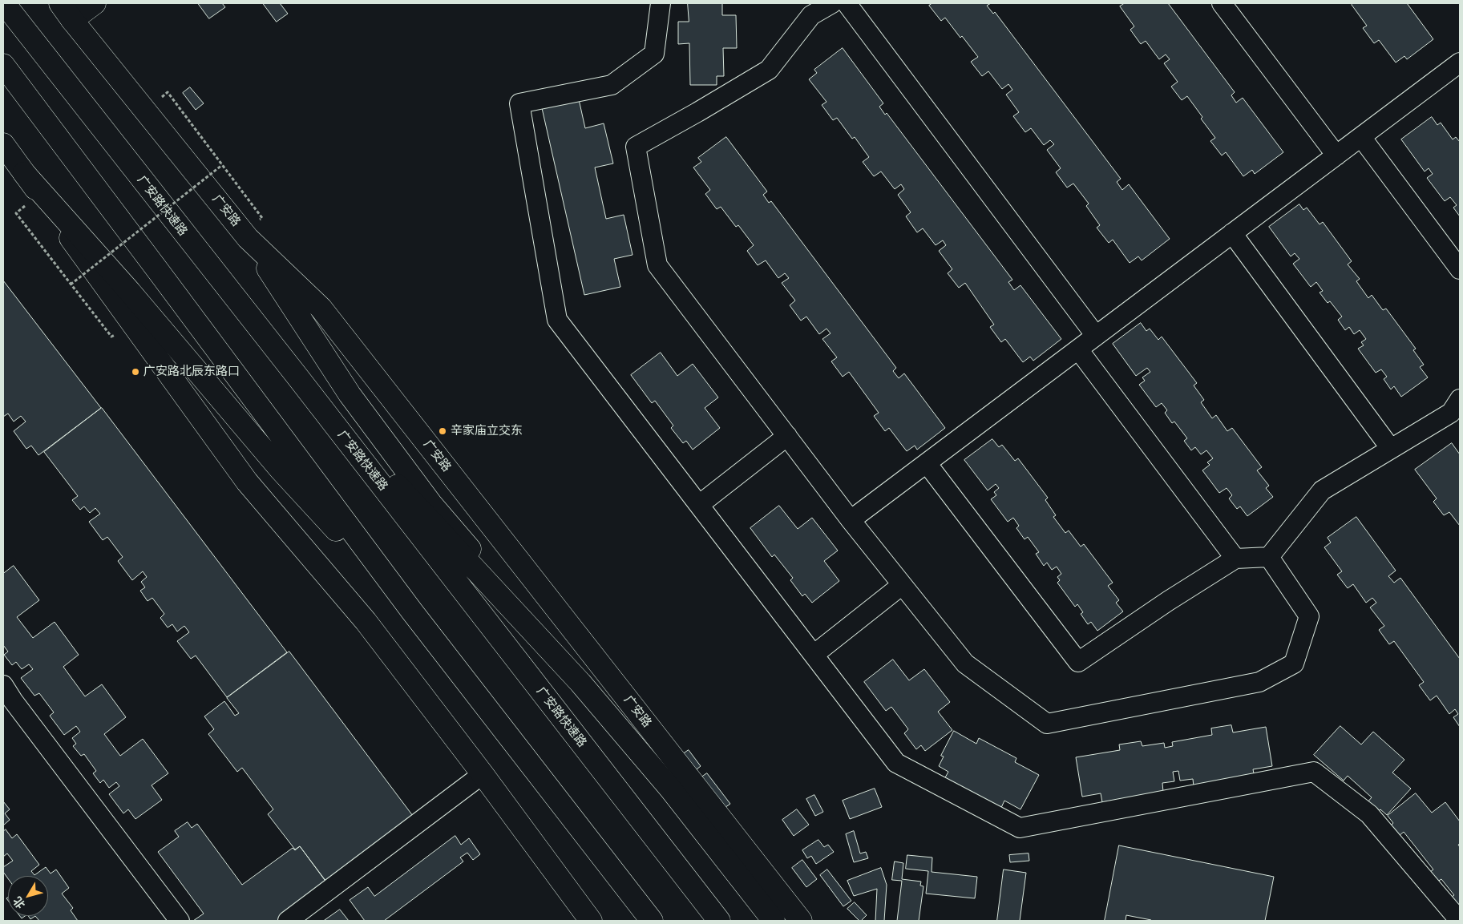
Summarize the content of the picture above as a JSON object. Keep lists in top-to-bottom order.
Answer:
{
  "streets": {
    "main road": ["广安路快速路", "广安路"]
  },
  "places": ["广安路北辰东路口", "辛家庙立交东"],
  "north": "bottom left"
}
